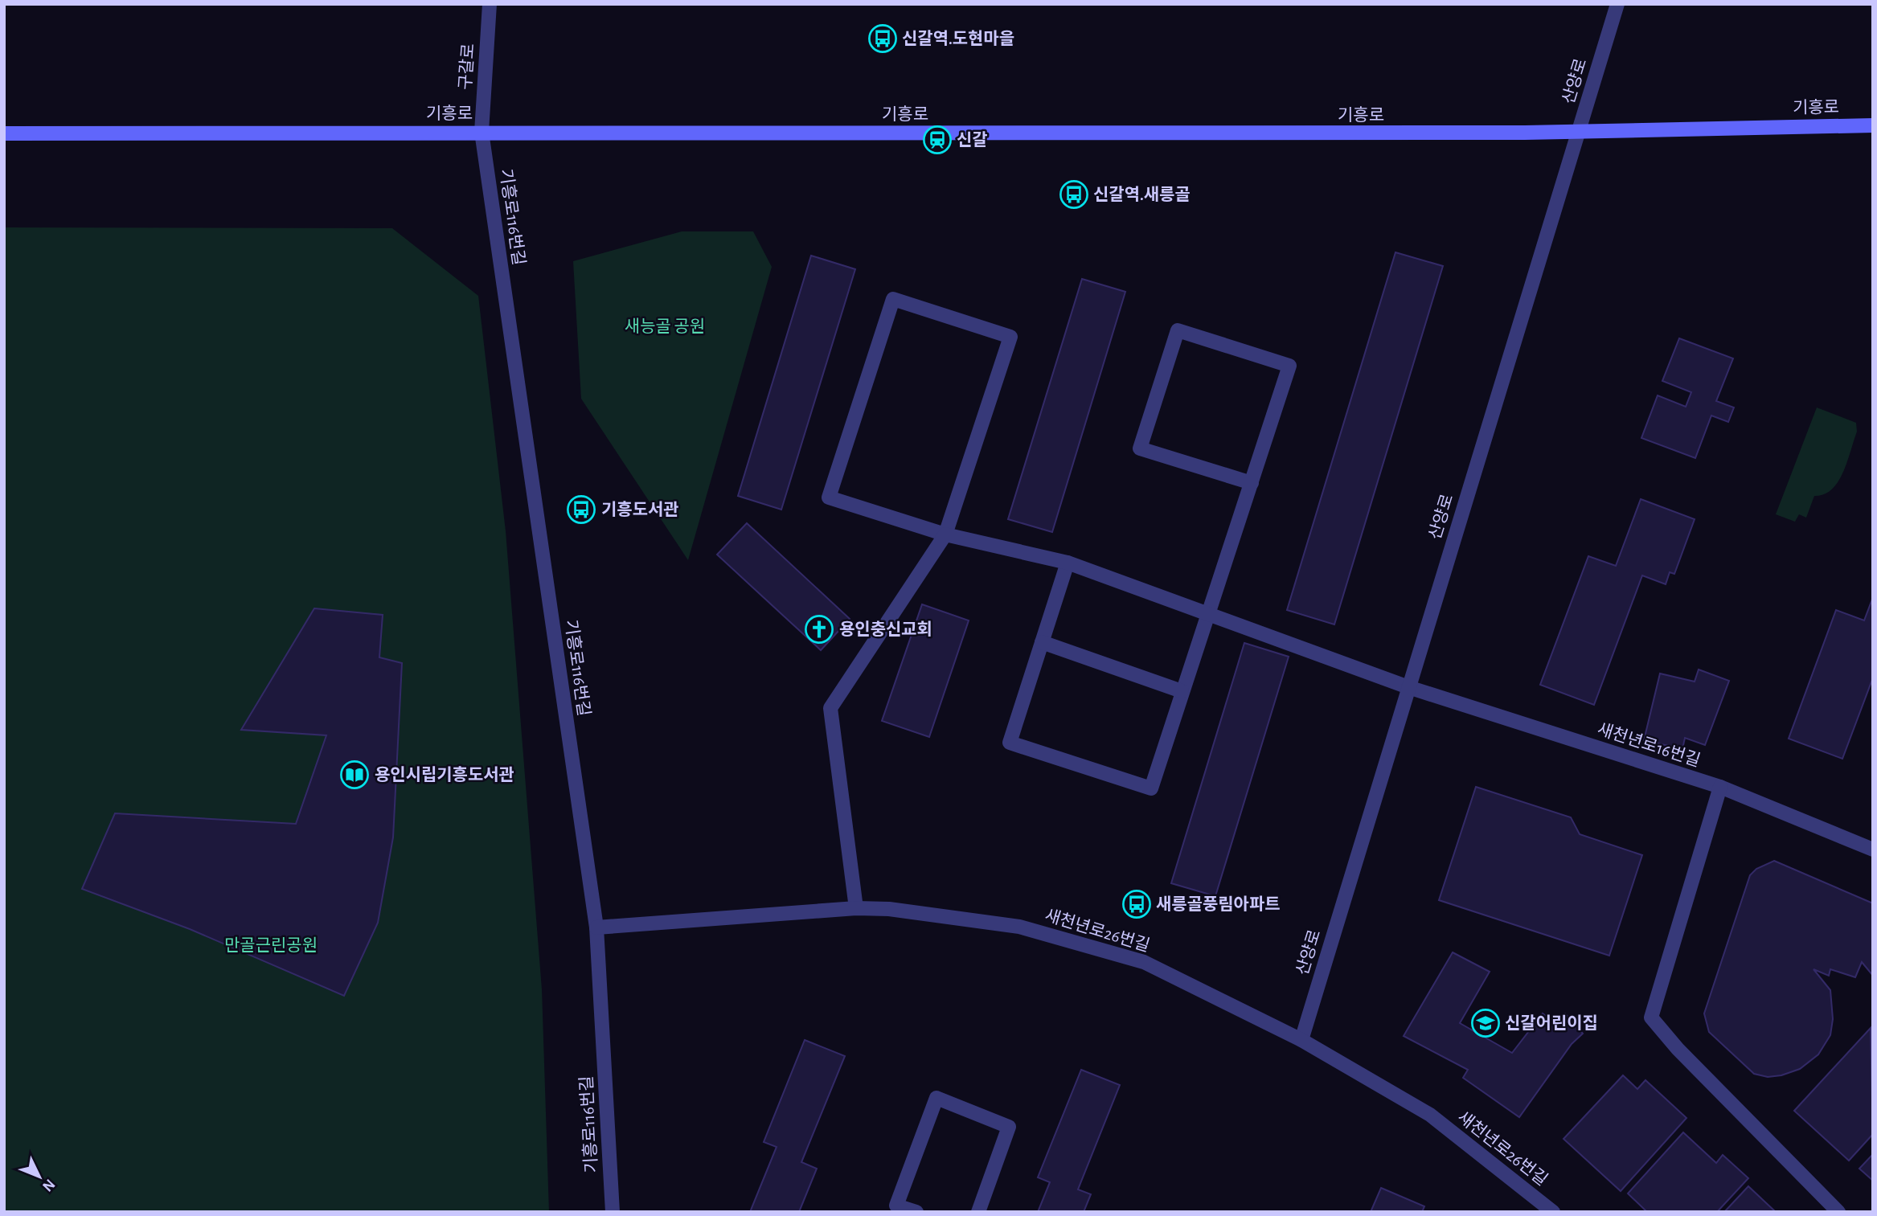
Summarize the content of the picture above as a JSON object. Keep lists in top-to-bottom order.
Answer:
{
  "streets": {
    "main road": ["기흥로"],
    "street": [
      "구갈로",
      "산양로",
      "기흥로116번길",
      "새천년로16번길",
      "새천년로26번길"
    ]
  },
  "crossings": [
    ["구갈로", "기흥로"],
    ["구갈로", "기흥로116번길"],
    ["산양로", "새천년로16번길"],
    ["산양로", "새천년로26번길"],
    ["기흥로", "기흥로116번길"],
    ["기흥로116번길", "새천년로26번길"]
  ],
  "parks": ["새능골 공원", "만골근린공원"],
  "places": {
    "bus stop": [
      "신갈역.도현마을",
      "신갈역.새릉골",
      "기흥도서관",
      "새릉골풍림아파트"
    ],
    "station": ["신갈"],
    "church": ["용인충신교회"],
    "library": ["용인시립기흥도서관"],
    "school or university": ["신갈어린이집"]
  },
  "north": "bottom right"
}
